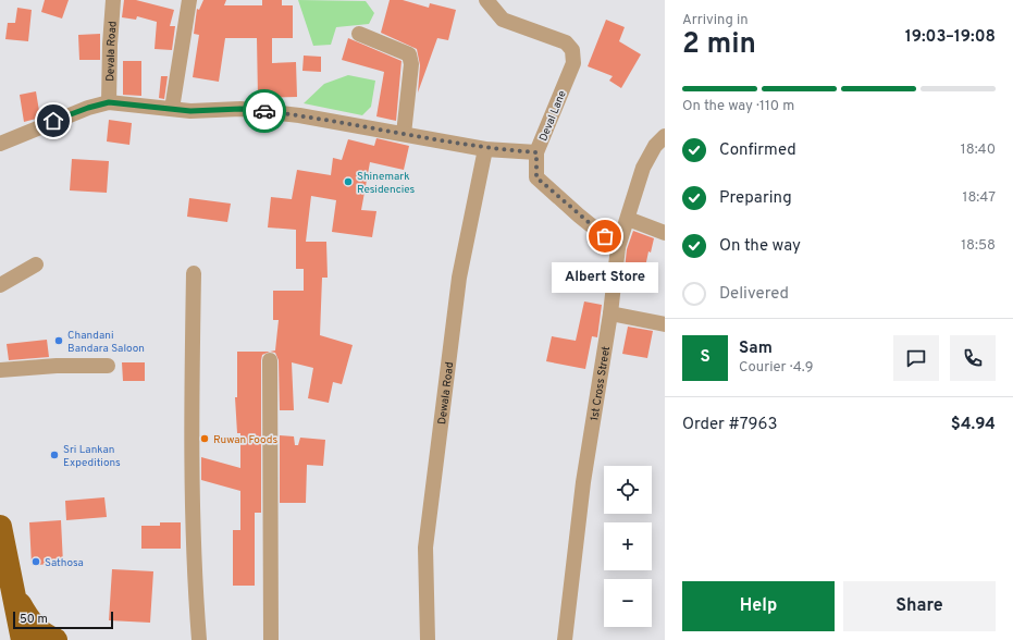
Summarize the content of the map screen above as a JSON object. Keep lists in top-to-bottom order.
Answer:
{
  "streets": {
    "street": [
      "Devala Road",
      "Deval Lane",
      "1st Cross Street",
      "Dewala Road"
    ]
  },
  "crossings": [
    ["Deval Lane", "1st Cross Street"]
  ],
  "places": [
    "Shinemark Residencies",
    "Albert Store",
    "Chandani Bandara Saloon",
    "Ruwan Foods",
    "Sri Lankan Expeditions",
    "Sathosa"
  ],
  "scale_bar": "50 m",
  "page": {
    "heading": ["2 min", "Arriving in", "19:03–19:08"],
    "panel": [
      "Sam",
      "Courier · 4.9",
      "Order #7963",
      "$4.94"
    ],
    "bar": "On the way · 110 m",
    "list": [
      ["Confirmed", "18:40"],
      ["Preparing", "18:47"],
      ["On the way", "18:58"],
      "Delivered"
    ],
    "bubble": "Albert Store",
    "round": "S",
    "map_buttons": ["+", "−"],
    "buttons": ["Help", "Share"],
    "scale": "50 m"
  }
}
